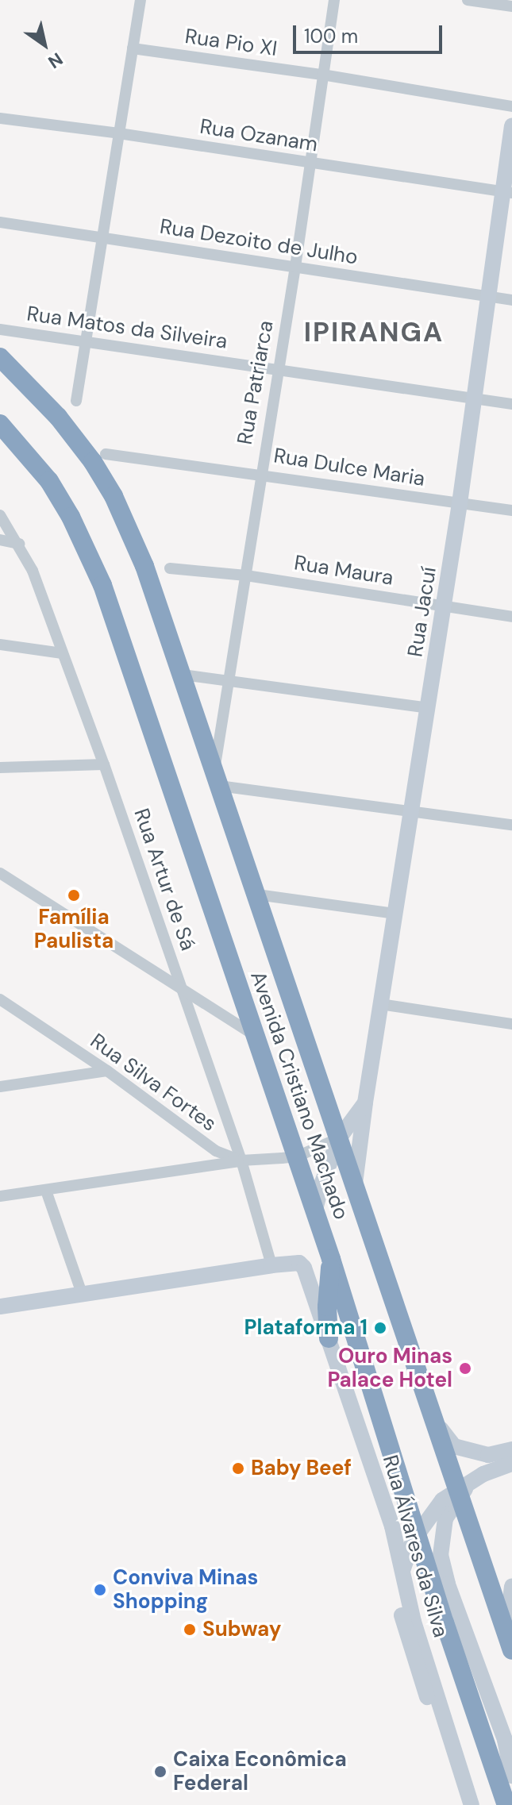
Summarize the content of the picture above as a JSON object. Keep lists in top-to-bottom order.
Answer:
{
  "streets": {
    "highway": ["Avenida Cristiano Machado"],
    "main road": ["Rua Jacuí", "Rua Álvares da Silva"],
    "street": [
      "Rua Pio XI",
      "Rua Ozanam",
      "Rua Dezoito de Julho",
      "Rua Matos da Silveira",
      "Rua Patriarca",
      "Rua Dulce Maria",
      "Rua Maura",
      "Rua Artur de Sá",
      "Rua Silva Fortes"
    ]
  },
  "crossings": [
    ["Rua Pio XI", "Rua Patriarca"],
    ["Rua Ozanam", "Rua Patriarca"],
    ["Rua Ozanam", "Rua Jacuí"],
    ["Rua Dezoito de Julho", "Rua Patriarca"],
    ["Rua Dezoito de Julho", "Rua Jacuí"],
    ["Rua Matos da Silveira", "Rua Patriarca"],
    ["Rua Matos da Silveira", "Rua Jacuí"],
    ["Rua Patriarca", "Rua Dulce Maria"],
    ["Rua Patriarca", "Rua Maura"],
    ["Rua Patriarca", "Avenida Cristiano Machado"],
    ["Rua Dulce Maria", "Rua Jacuí"],
    ["Rua Maura", "Rua Jacuí"],
    ["Rua Jacuí", "Avenida Cristiano Machado"],
    ["Rua Artur de Sá", "Rua Silva Fortes"],
    ["Rua Artur de Sá", "Rua Álvares da Silva"],
    ["Rua Silva Fortes", "Avenida Cristiano Machado"]
  ],
  "districts": ["IPIRANGA"],
  "places": [
    "Família Paulista",
    "Plataforma 1",
    "Ouro Minas Palace Hotel",
    "Baby Beef",
    "Conviva Minas Shopping",
    "Subway",
    "Caixa Econômica Federal"
  ],
  "scale_bar": "100 m",
  "north": "bottom right"
}
